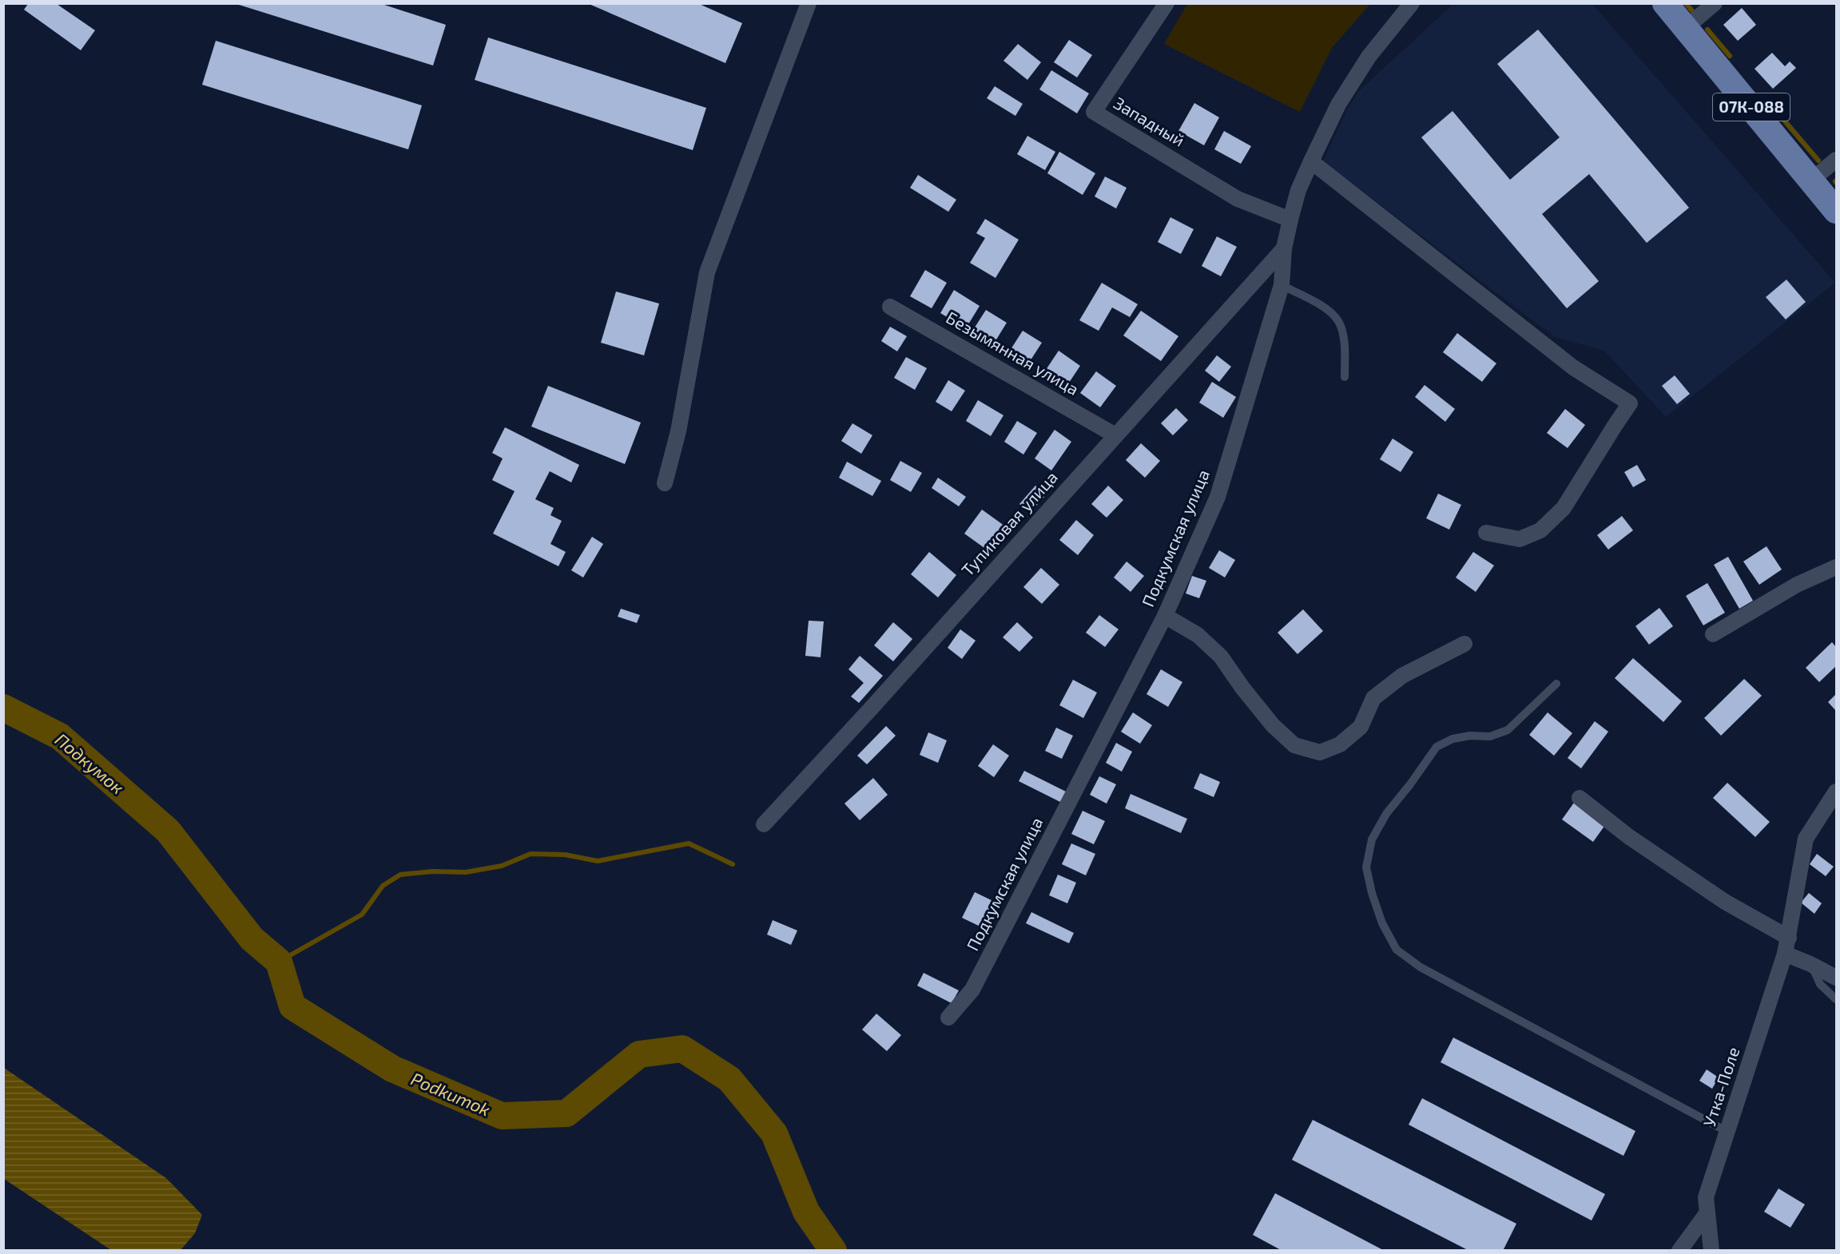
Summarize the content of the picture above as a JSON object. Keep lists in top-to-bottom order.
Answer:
{
  "streets": {
    "main road": ["07К-088"],
    "street": [
      "Западный",
      "Безымянная улица",
      "Тупиковая улица",
      "Подкумская улица",
      "Утка-Поле"
    ]
  },
  "crossings": [
    ["Западный", "Подкумская улица"],
    ["Безымянная улица", "Тупиковая улица"],
    ["Тупиковая улица", "Подкумская улица"]
  ],
  "water": ["Подкумок", "Podkumok"]
}
